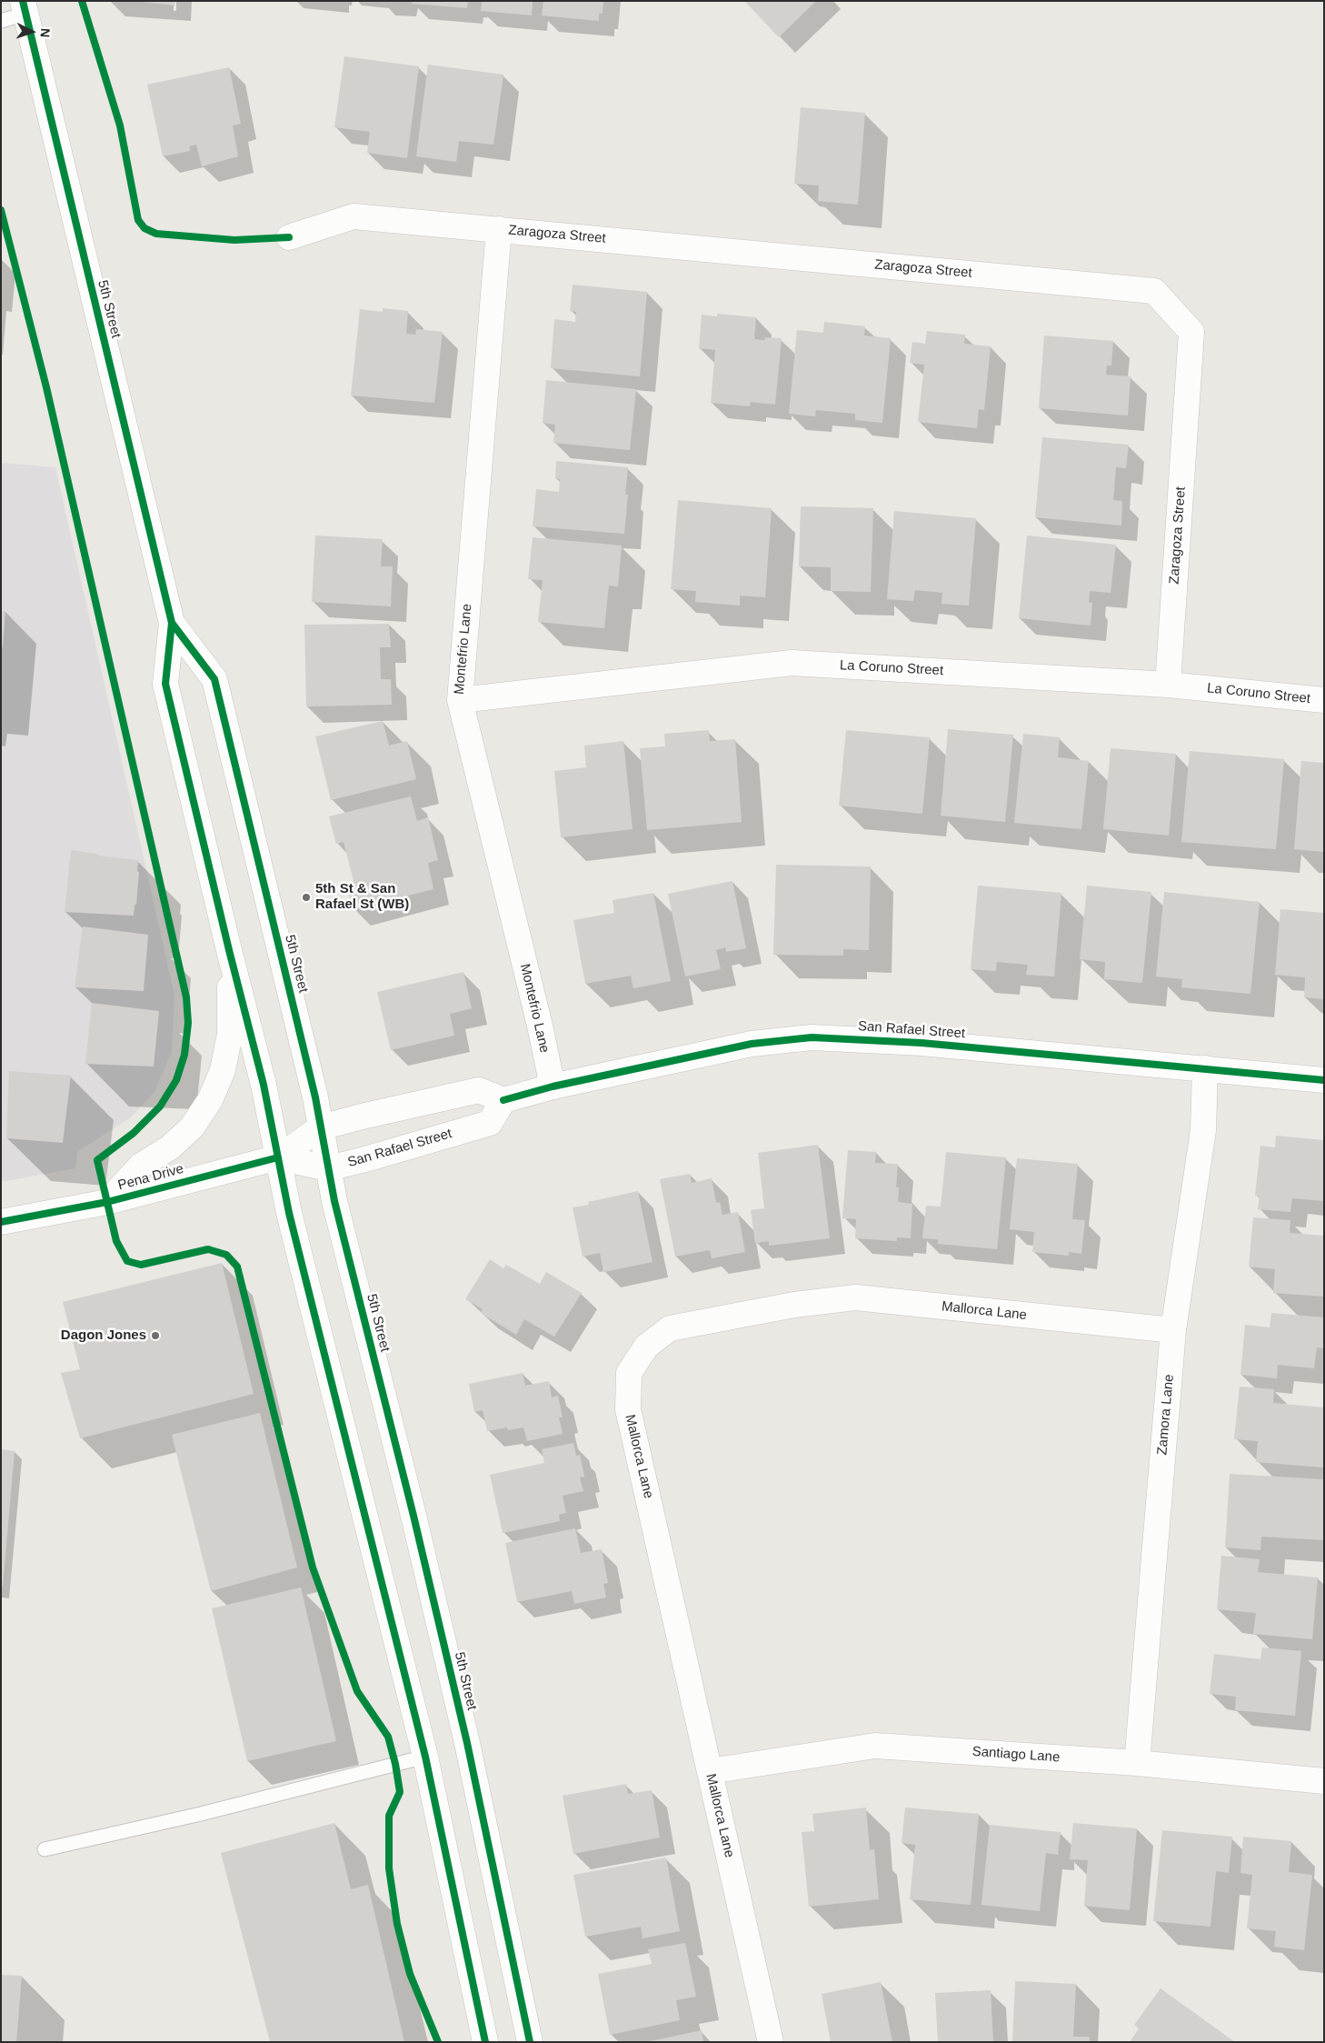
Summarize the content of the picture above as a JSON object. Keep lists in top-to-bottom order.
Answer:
{
  "streets": {
    "street": [
      "Zaragoza Street",
      "5th Street",
      "Montefrio Lane",
      "La Coruno Street",
      "San Rafael Street",
      "Pena Drive",
      "Mallorca Lane",
      "Zamora Lane",
      "Santiago Lane"
    ]
  },
  "crossings": [
    ["Zaragoza Street", "Montefrio Lane"],
    ["Zaragoza Street", "La Coruno Street"],
    ["5th Street", "San Rafael Street"],
    ["5th Street", "Pena Drive"],
    ["Montefrio Lane", "La Coruno Street"],
    ["Montefrio Lane", "San Rafael Street"],
    ["San Rafael Street", "Pena Drive"],
    ["San Rafael Street", "Zamora Lane"],
    ["Mallorca Lane", "Zamora Lane"],
    ["Mallorca Lane", "Santiago Lane"],
    ["Zamora Lane", "Santiago Lane"]
  ],
  "places": ["5th St & San Rafael St (WB)", "Dagon Jones"],
  "north": "right"
}
